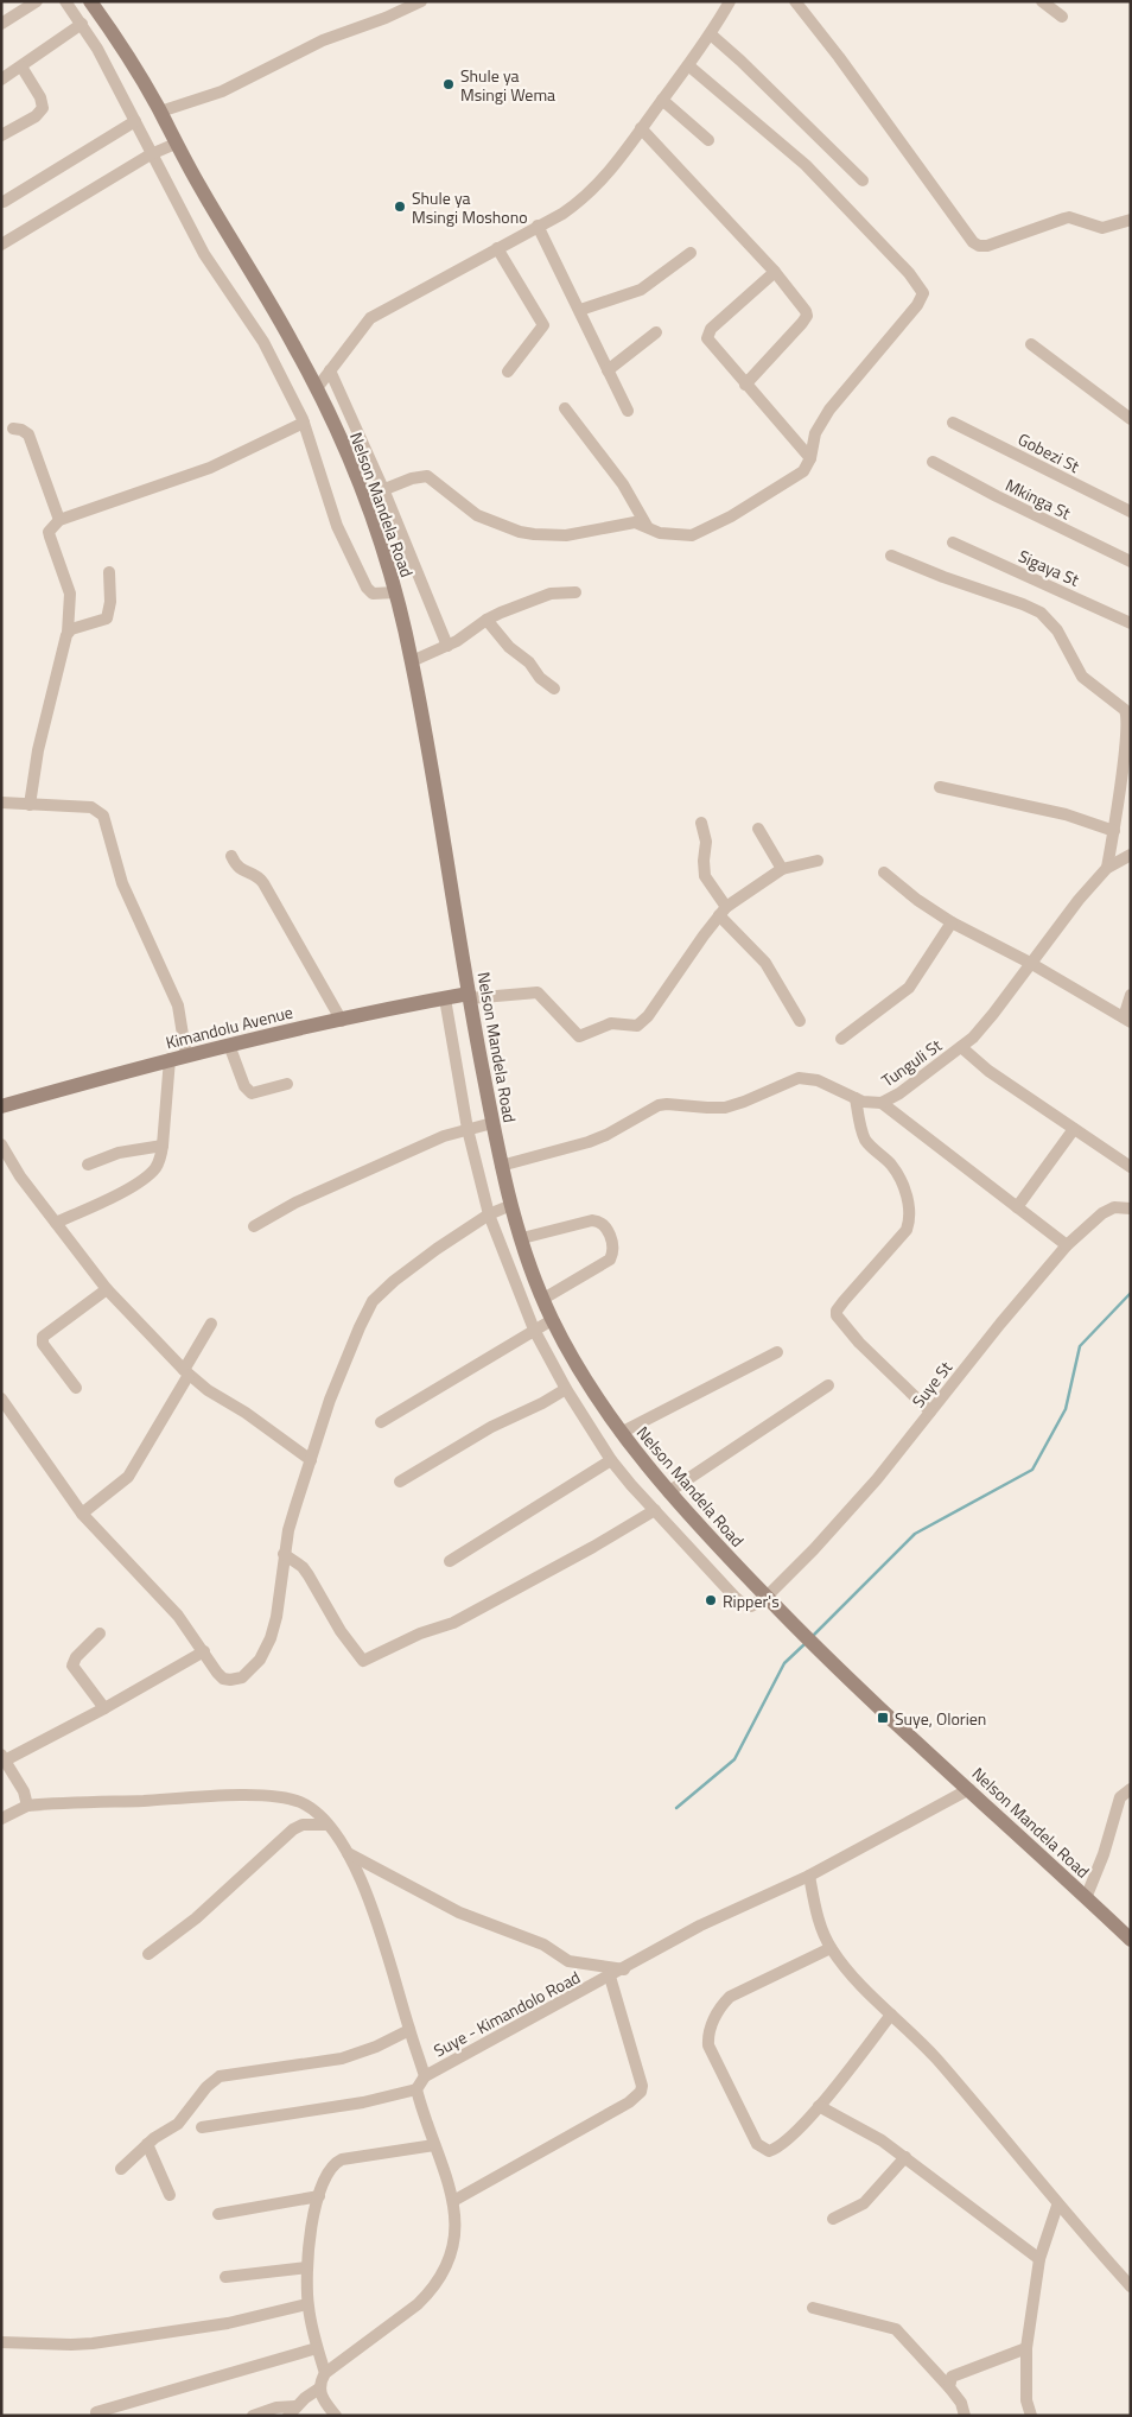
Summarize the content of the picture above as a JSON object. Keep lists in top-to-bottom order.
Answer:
{
  "streets": {
    "main road": ["Nelson Mandela Road", "Kimandolu Avenue"],
    "street": [
      "Gobezi St",
      "Mkinga St",
      "Sigaya St",
      "Tunguli St",
      "Suye St",
      "Suye - Kimandolo Road"
    ]
  },
  "crossings": [
    ["Nelson Mandela Road", "Kimandolu Avenue"],
    ["Nelson Mandela Road", "Tunguli St"],
    ["Nelson Mandela Road", "Suye St"],
    ["Nelson Mandela Road", "Suye - Kimandolo Road"]
  ],
  "places": {
    "other": ["Shule ya Msingi Wema", "Shule ya Msingi Moshono", "Ripper's"],
    "transit": ["Suye, Olorien"]
  }
}
